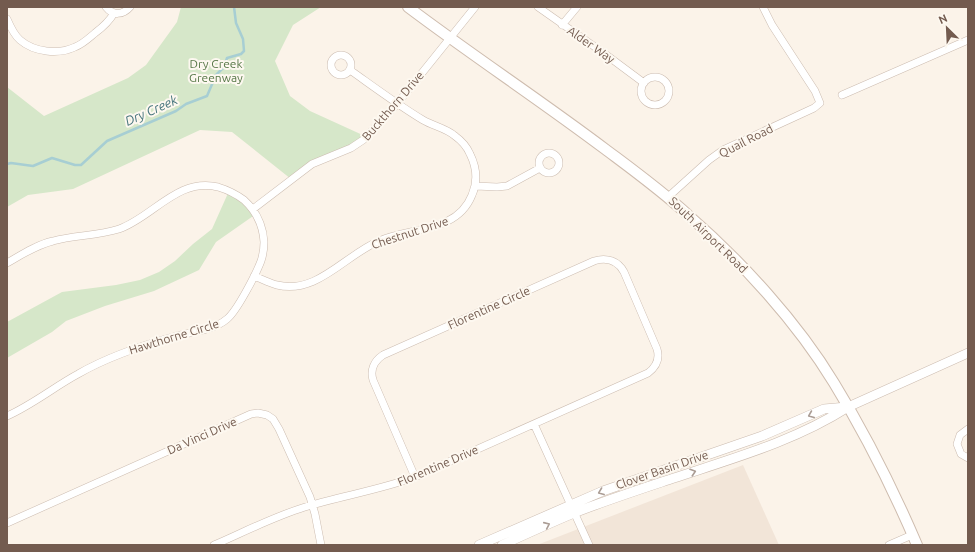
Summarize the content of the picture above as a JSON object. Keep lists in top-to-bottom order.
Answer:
{
  "streets": {
    "main road": ["South Airport Road"],
    "street": [
      "Alder Way",
      "Buckthorn Drive",
      "Quail Road",
      "Chestnut Drive",
      "Florentine Circle",
      "Hawthorne Circle",
      "Da Vinci Drive",
      "Florentine Drive",
      "Clover Basin Drive"
    ]
  },
  "crossings": [
    ["Buckthorn Drive", "Chestnut Drive"],
    ["Buckthorn Drive", "South Airport Road"],
    ["Buckthorn Drive", "Hawthorne Circle"],
    ["Quail Road", "South Airport Road"],
    ["Chestnut Drive", "Hawthorne Circle"],
    ["South Airport Road", "Clover Basin Drive"],
    ["Florentine Circle", "Florentine Drive"],
    ["Da Vinci Drive", "Florentine Drive"]
  ],
  "water": ["Dry Creek"],
  "parks": ["Dry Creek Greenway"],
  "north": "top left"
}
